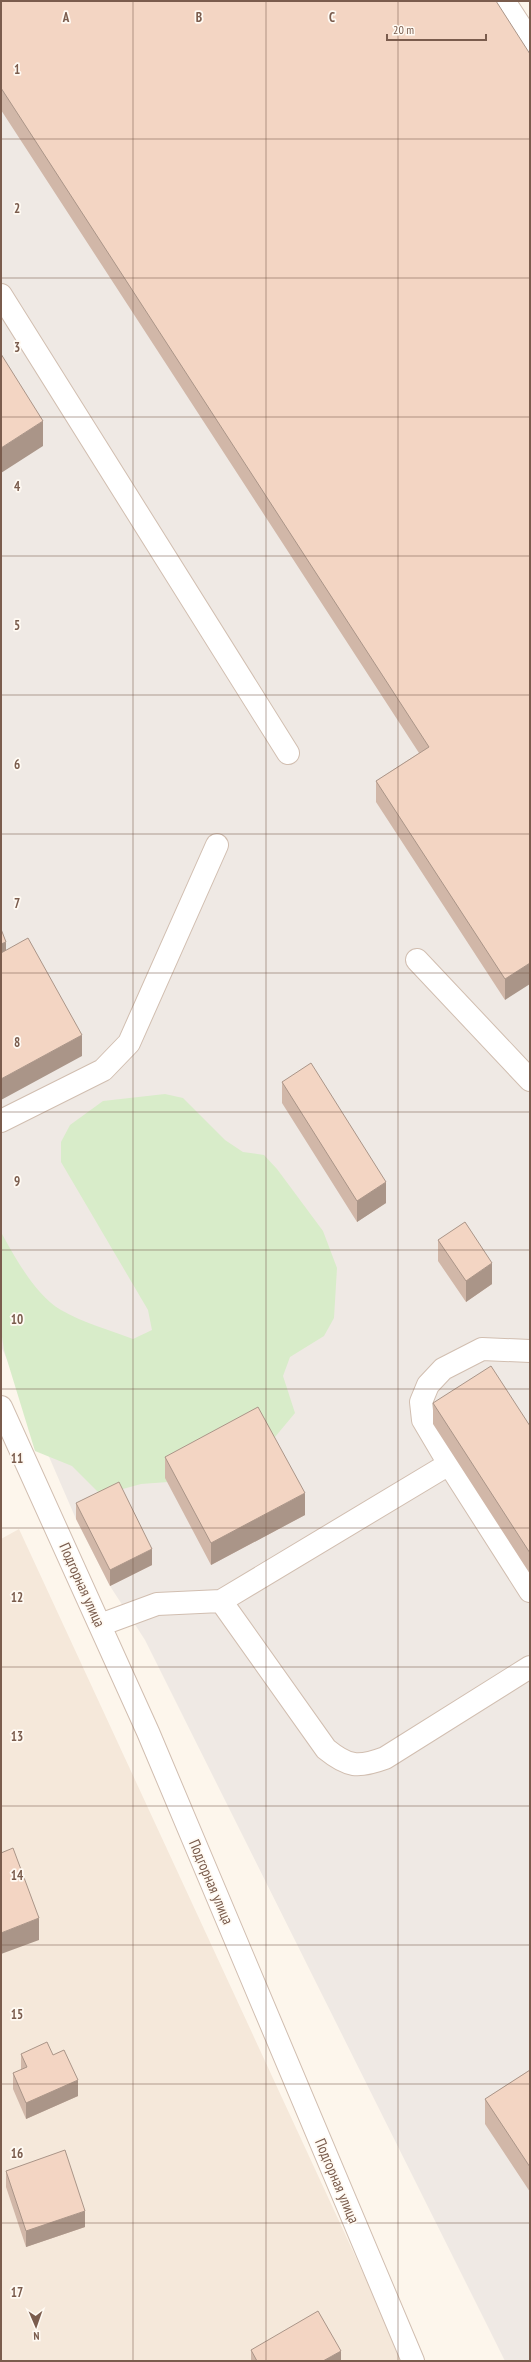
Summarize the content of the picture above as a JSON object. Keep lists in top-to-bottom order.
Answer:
{
  "streets": {
    "street": ["Подгорная улица"]
  },
  "scale_bar": "20 m",
  "north": "bottom",
  "grid": {
    "columns": ["A", "B", "C"],
    "rows": [
      "1",
      "2",
      "3",
      "4",
      "5",
      "6",
      "7",
      "8",
      "9",
      "10",
      "11",
      "12",
      "13",
      "14",
      "15",
      "16",
      "17"
    ]
  }
}
